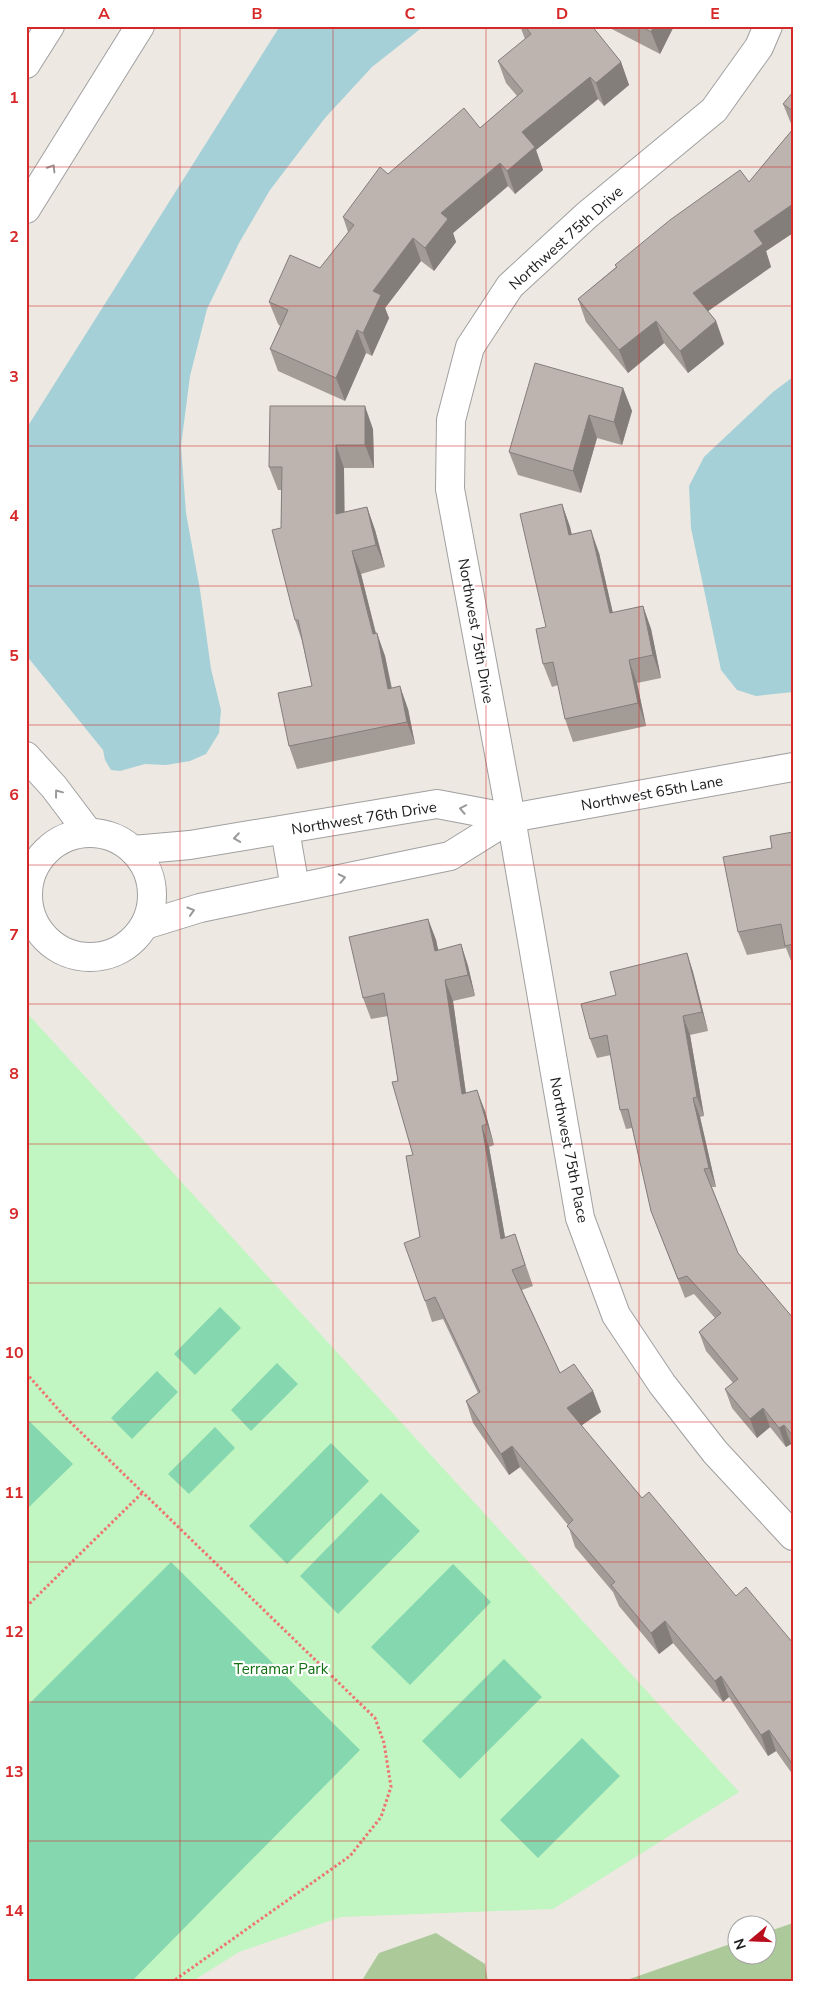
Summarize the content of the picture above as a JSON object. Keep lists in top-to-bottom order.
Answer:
{
  "streets": {
    "street": [
      "Northwest 75th Drive",
      "Northwest 65th Lane",
      "Northwest 76th Drive",
      "Northwest 75th Place"
    ]
  },
  "crossings": [
    ["Northwest 75th Drive", "Northwest 65th Lane"],
    ["Northwest 75th Drive", "Northwest 76th Drive"],
    ["Northwest 75th Drive", "Northwest 75th Place"],
    ["Northwest 65th Lane", "Northwest 76th Drive"],
    ["Northwest 65th Lane", "Northwest 75th Place"],
    ["Northwest 76th Drive", "Northwest 75th Place"]
  ],
  "parks": ["Terramar Park"],
  "north": "left",
  "grid": {
    "columns": [
      "A",
      "B",
      "C",
      "D",
      "E"
    ],
    "rows": [
      "1",
      "2",
      "3",
      "4",
      "5",
      "6",
      "7",
      "8",
      "9",
      "10",
      "11",
      "12",
      "13",
      "14"
    ]
  }
}
